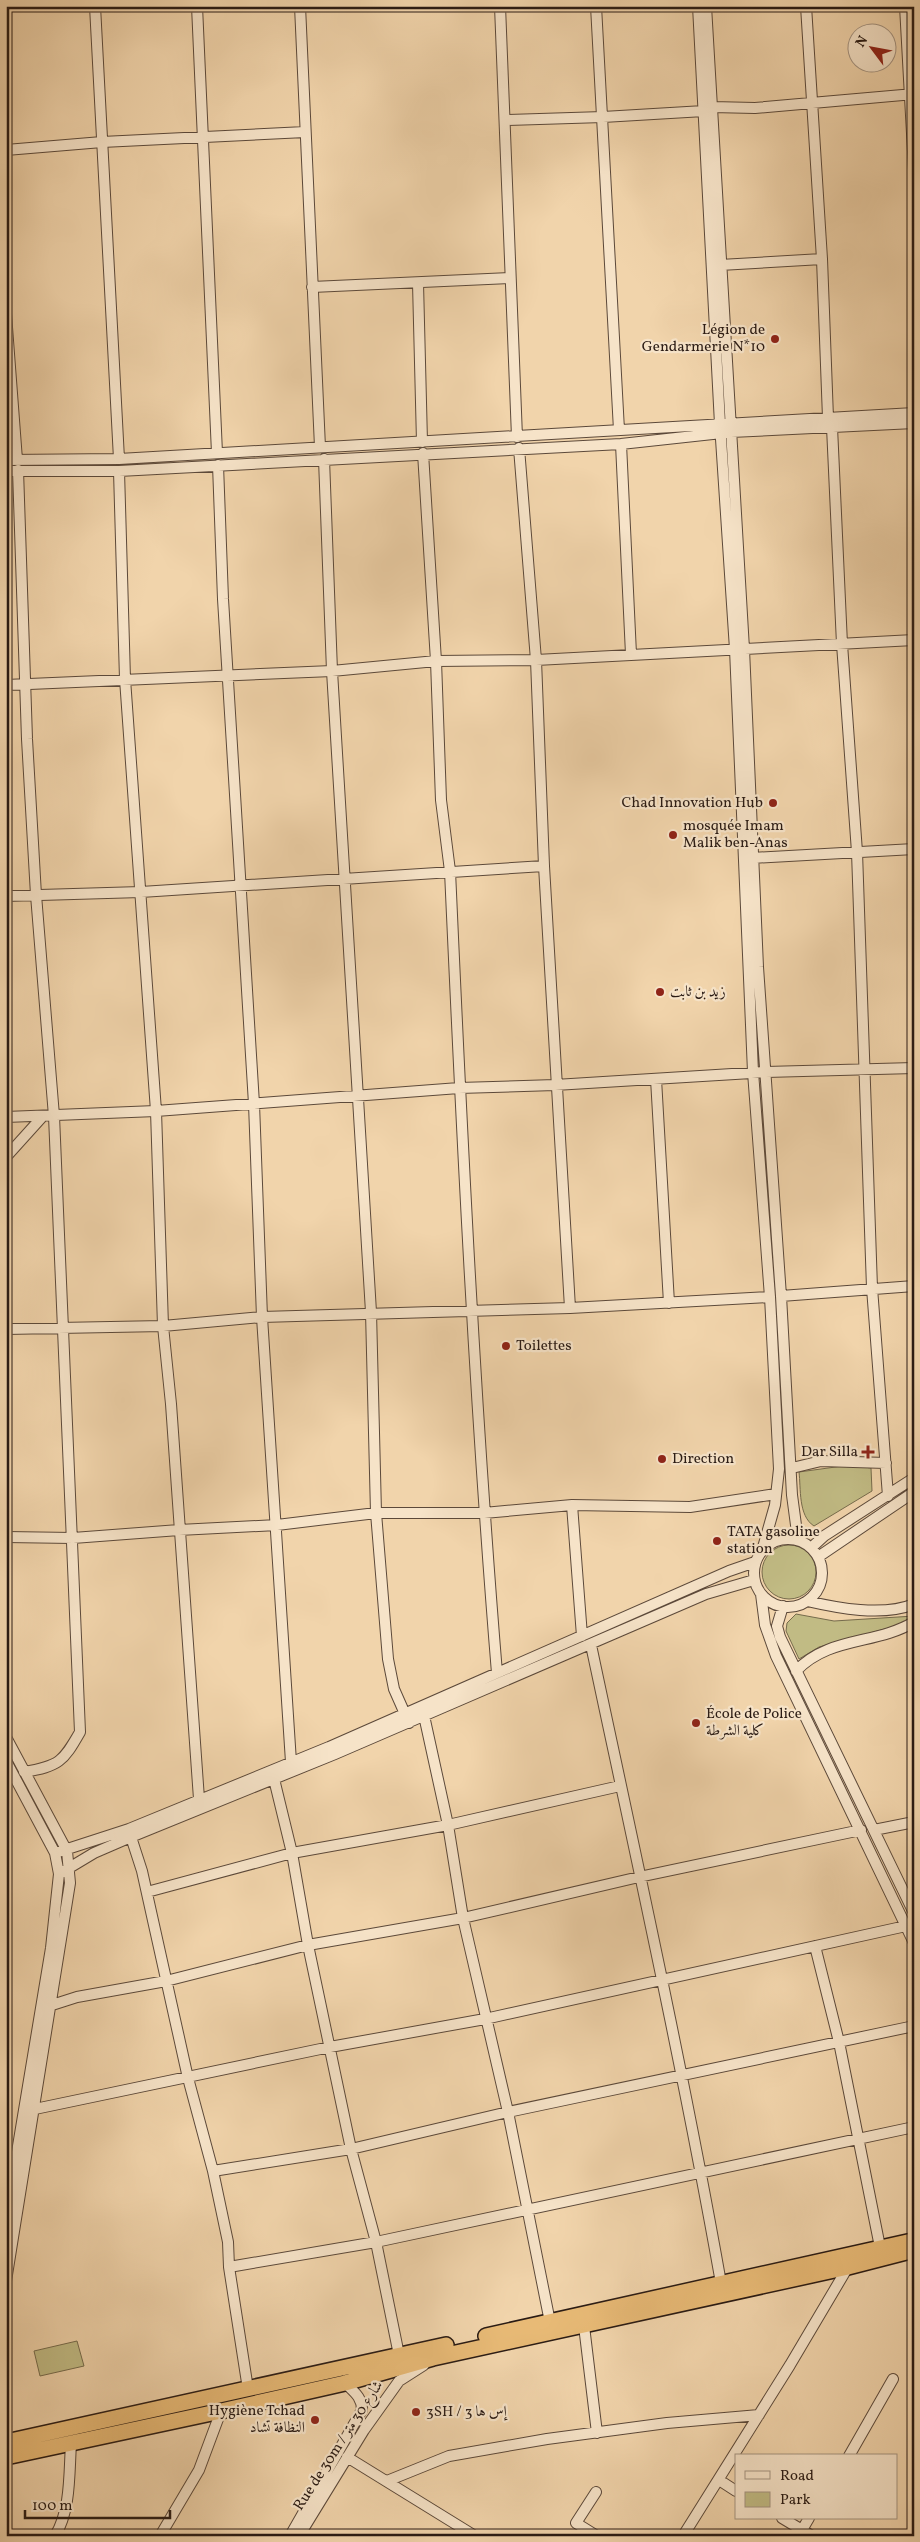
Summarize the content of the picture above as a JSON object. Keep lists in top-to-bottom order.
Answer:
{
  "streets": {
    "street": ["Rue de 30m / شارع 30 متر"]
  },
  "places": {
    "other": [
      "Légion de Gendarmerie N*10",
      "Chad Innovation Hub",
      "mosquée Imam Malik ben-Anas",
      "زيد بن ثابت",
      "Toilettes",
      "Direction",
      "TATA gasoline station",
      "École de Police كلية الشرطة",
      "3SH / 3 إس ها",
      "Hygiène Tchad النظافة تشاد"
    ],
    "health": ["Dar Silla"]
  },
  "legend": ["Road", "Park"],
  "scale_bar": "100 m",
  "north": "top left"
}
